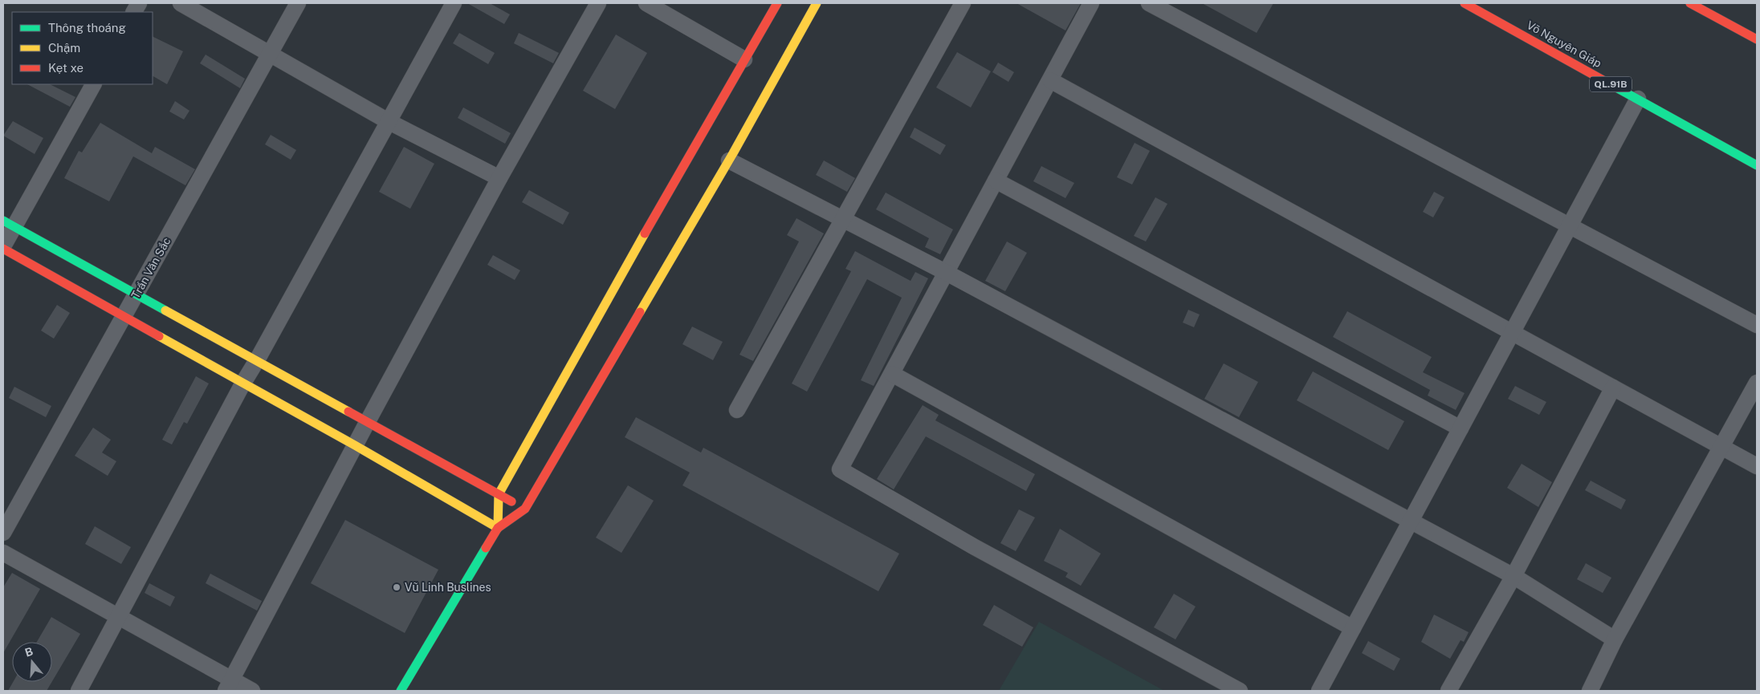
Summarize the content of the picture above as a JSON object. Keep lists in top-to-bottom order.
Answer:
{
  "streets": {
    "main road": ["Võ Nguyên Giáp", "QL.91B"],
    "street": ["Trần Văn Sắc"]
  },
  "places": ["Vũ Linh Buslines"],
  "legend": ["Thông thoáng", "Chậm", "Kẹt xe"],
  "north": "top"
}
